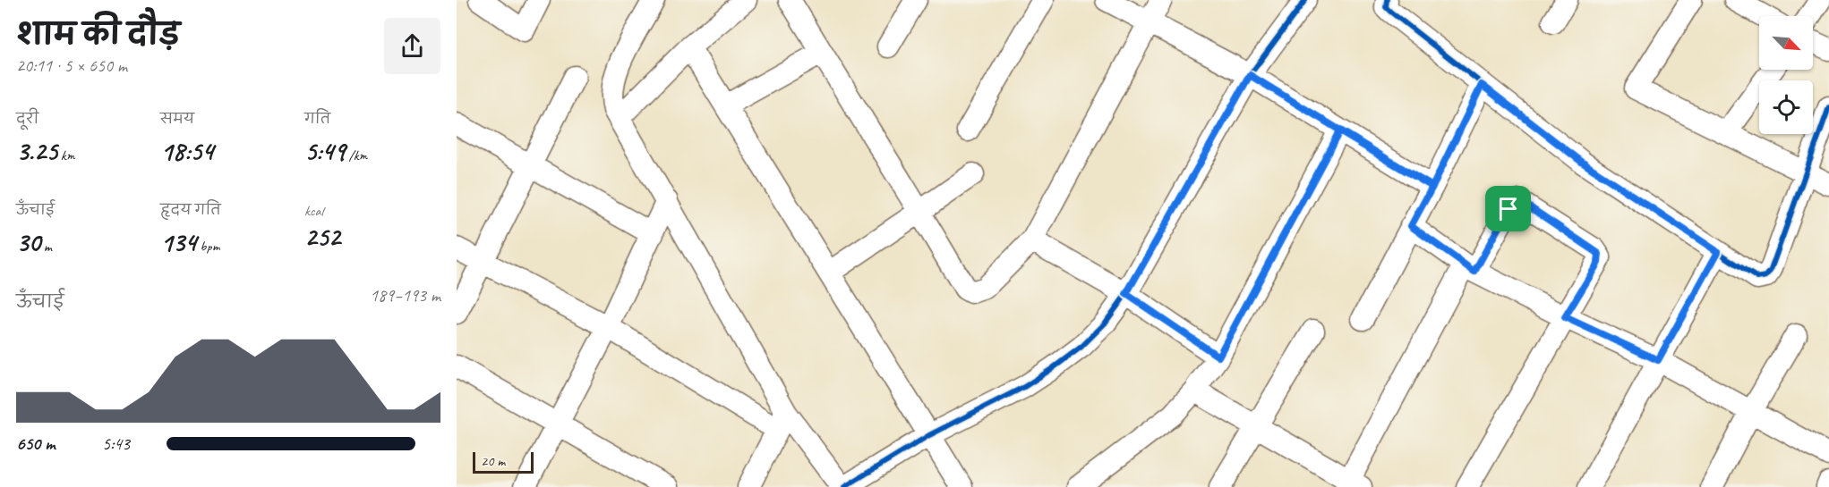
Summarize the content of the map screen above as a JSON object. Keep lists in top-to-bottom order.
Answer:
{
  "scale_bar": "20 m",
  "north": "bottom right",
  "page": {
    "heading": ["शाम की दौड़", "20:11 · 5 × 650 m"],
    "stats": [
      ["दूरी", "3.25 km"],
      ["समय", "18:54"],
      ["गति", "5:49 /km"],
      ["ऊँचाई", "30 m"],
      ["हृदय गति", "134 bpm"],
      ["kcal", "252"]
    ],
    "chart": ["ऊँचाई", "189–193 m"],
    "list": [
      {
        "name": "650 m",
        "note": "5:43"
      }
    ],
    "scale": "20 m"
  }
}
